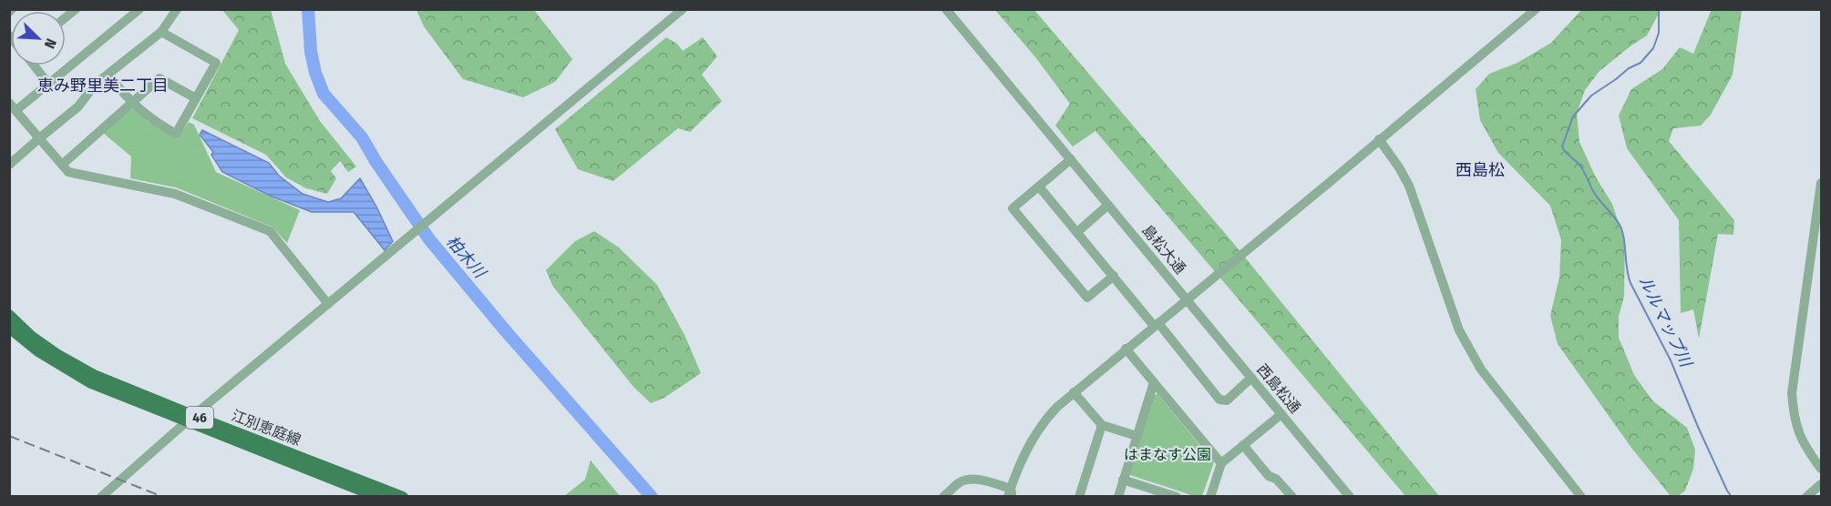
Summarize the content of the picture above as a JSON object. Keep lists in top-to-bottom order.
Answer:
{
  "streets": {
    "main road": ["46", "江別恵庭線"],
    "street": ["島松大通", "西島松通"]
  },
  "crossings": [
    ["島松大通", "西島松通"]
  ],
  "districts": ["恵み野里美二丁目", "西島松"],
  "water": ["柏木川", "ルルマップ川"],
  "parks": ["はまなす公園"],
  "north": "bottom right"
}
